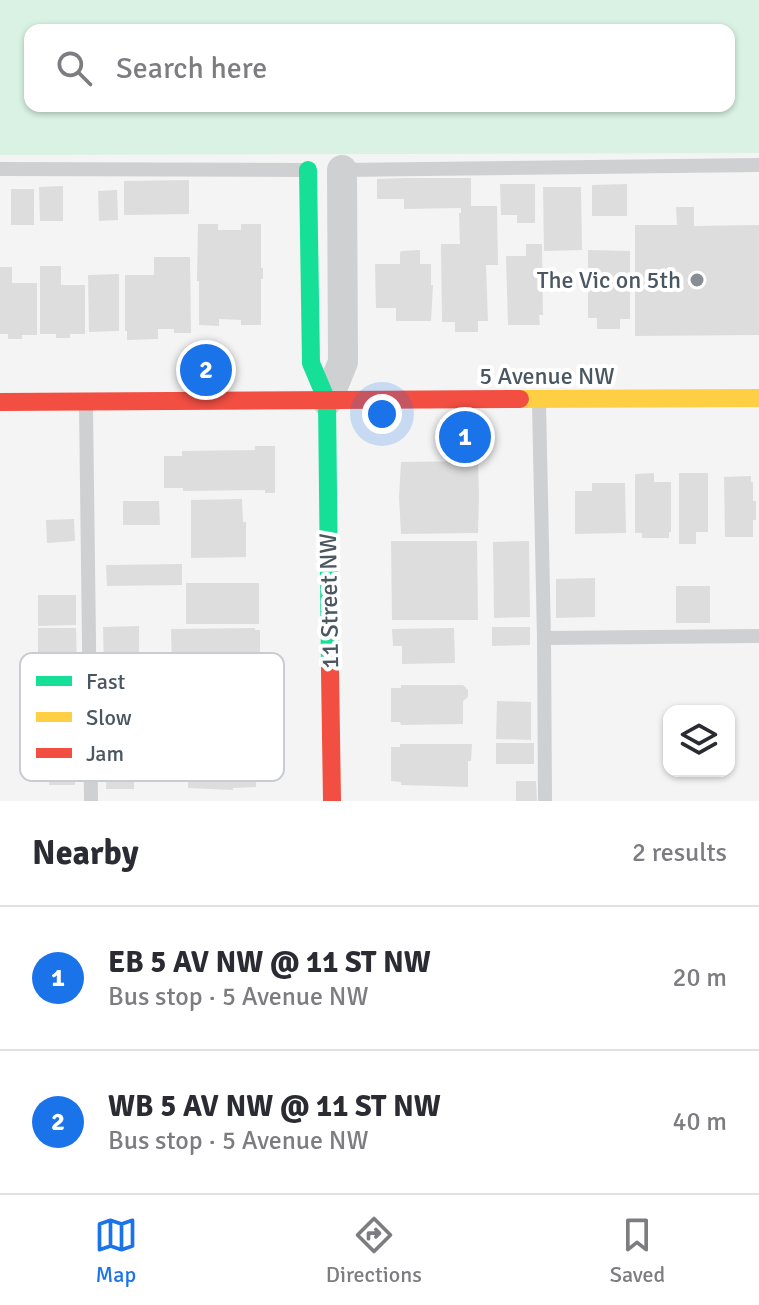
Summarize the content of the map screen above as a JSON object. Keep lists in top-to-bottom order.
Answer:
{
  "streets": {
    "street": ["5 Avenue NW", "11 Street NW"]
  },
  "crossings": [
    ["5 Avenue NW", "11 Street NW"]
  ],
  "places": ["The Vic on 5th"],
  "legend": ["Fast", "Slow", "Jam"],
  "page": {
    "search": "Search here",
    "pins": ["2", "1"],
    "heading": ["Nearby", "2 results"],
    "list": [
      {
        "mark": "1",
        "name": "EB 5 AV NW @ 11 ST NW",
        "note": "Bus stop · 5 Avenue NW",
        "value": "20 m"
      },
      {
        "mark": "2",
        "name": "WB 5 AV NW @ 11 ST NW",
        "note": "Bus stop · 5 Avenue NW",
        "value": "40 m"
      }
    ],
    "nav": ["Map", "Directions", "Saved"]
  }
}
